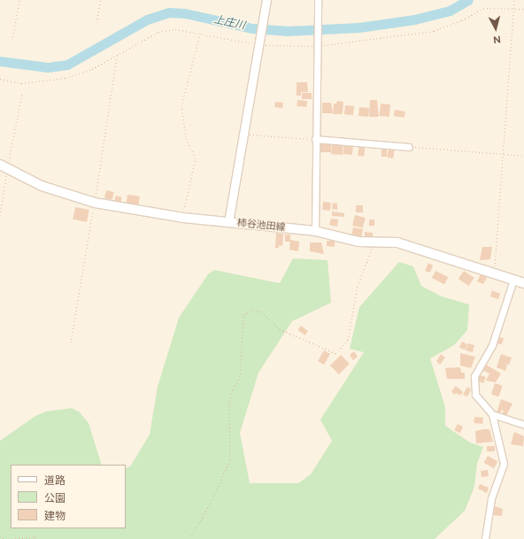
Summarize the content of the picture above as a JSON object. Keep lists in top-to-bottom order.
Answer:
{
  "streets": {
    "main road": ["柿谷池田線"]
  },
  "water": ["上庄川"],
  "legend": ["道路", "公園", "建物"],
  "north": "bottom"
}
